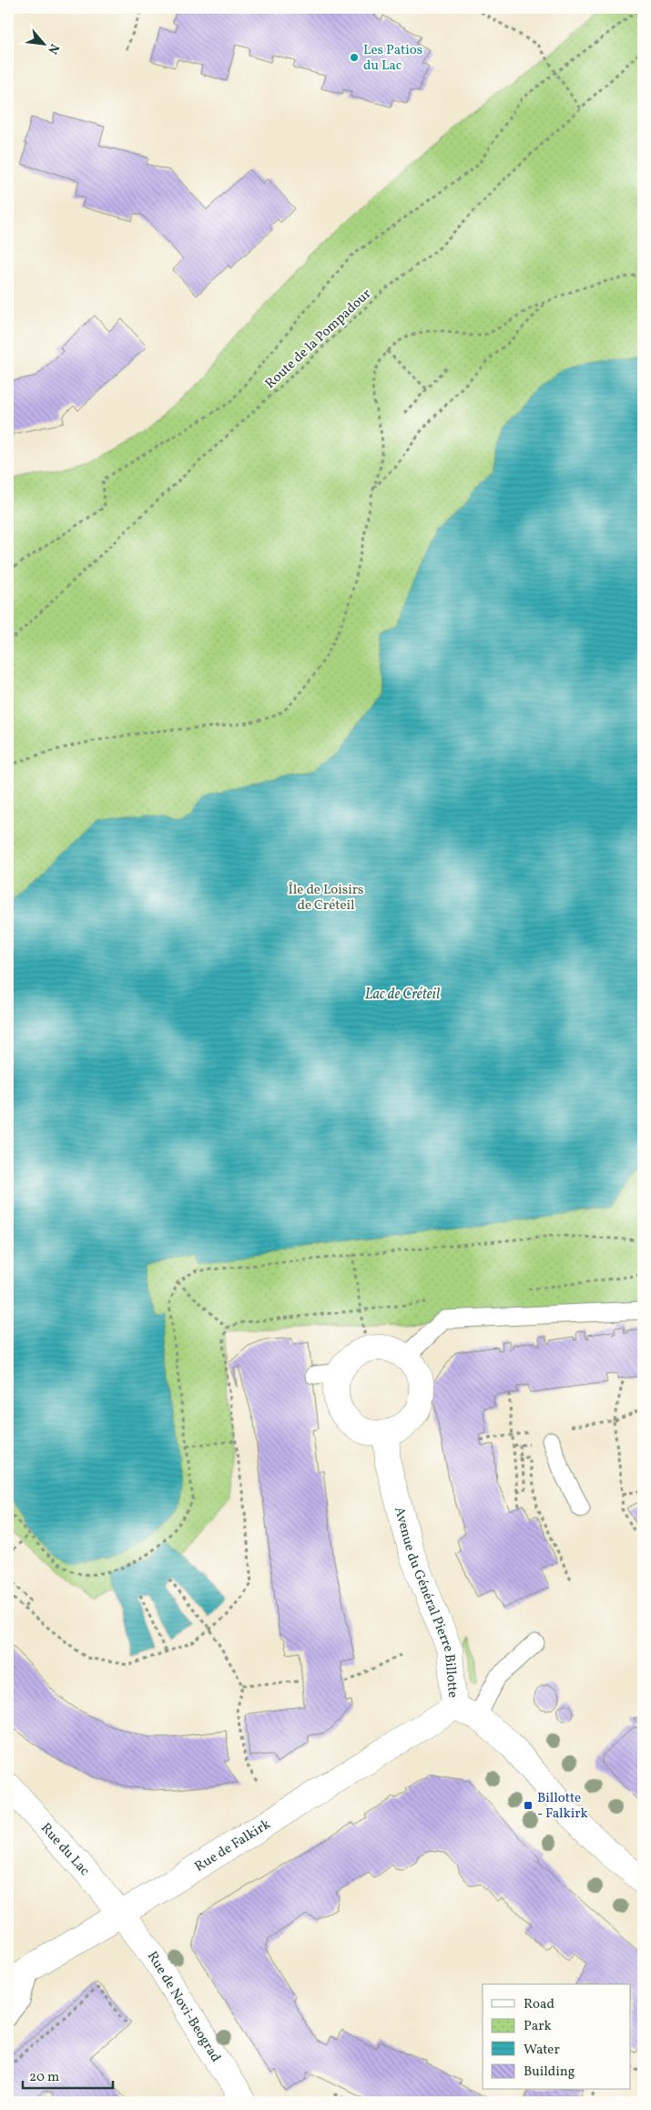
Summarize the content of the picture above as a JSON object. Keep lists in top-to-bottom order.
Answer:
{
  "streets": {
    "street": [
      "Avenue du Général Pierre Billotte",
      "Rue de Falkirk",
      "Rue du Lac",
      "Rue de Novi-Beograd"
    ],
    "path": ["Route de la Pompadour"]
  },
  "crossings": [
    ["Avenue du Général Pierre Billotte", "Rue de Falkirk"],
    ["Rue de Falkirk", "Rue du Lac"],
    ["Rue de Falkirk", "Rue de Novi-Beograd"],
    ["Rue du Lac", "Rue de Novi-Beograd"]
  ],
  "water": ["Lac de Créteil"],
  "parks": ["Île de Loisirs de Créteil"],
  "places": {
    "other": ["Les Patios du Lac"],
    "transit": ["Billotte - Falkirk"]
  },
  "legend": [
    "Road",
    "Park",
    "Water",
    "Building"
  ],
  "scale_bar": "20 m",
  "north": "bottom right"
}
